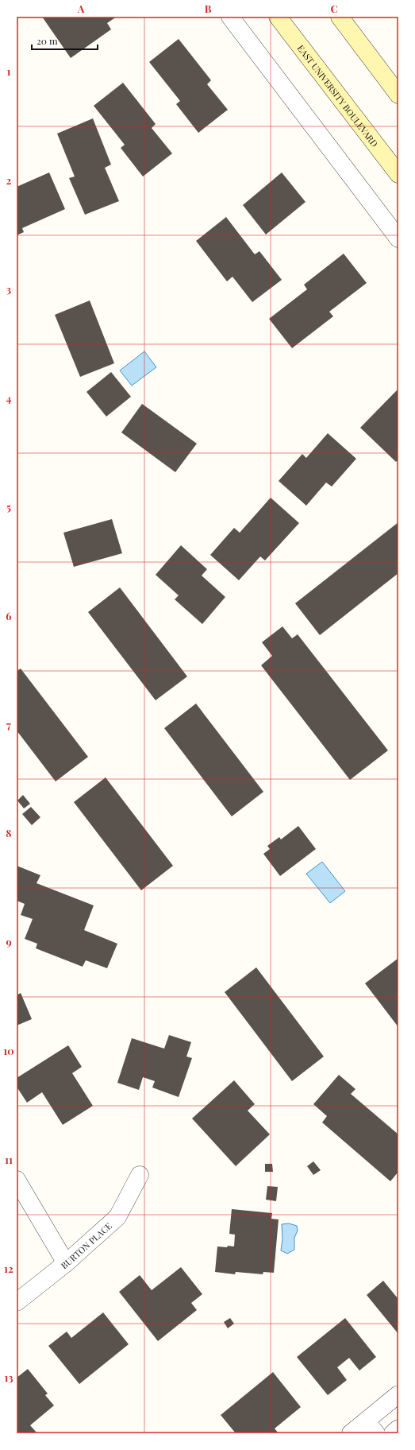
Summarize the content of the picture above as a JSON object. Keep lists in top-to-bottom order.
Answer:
{
  "streets": {
    "street": ["EAST UNIVERSITY BOULEVARD", "BURTON PLACE"]
  },
  "scale_bar": "20 m",
  "grid": {
    "columns": ["A", "B", "C"],
    "rows": [
      "1",
      "2",
      "3",
      "4",
      "5",
      "6",
      "7",
      "8",
      "9",
      "10",
      "11",
      "12",
      "13"
    ]
  }
}
